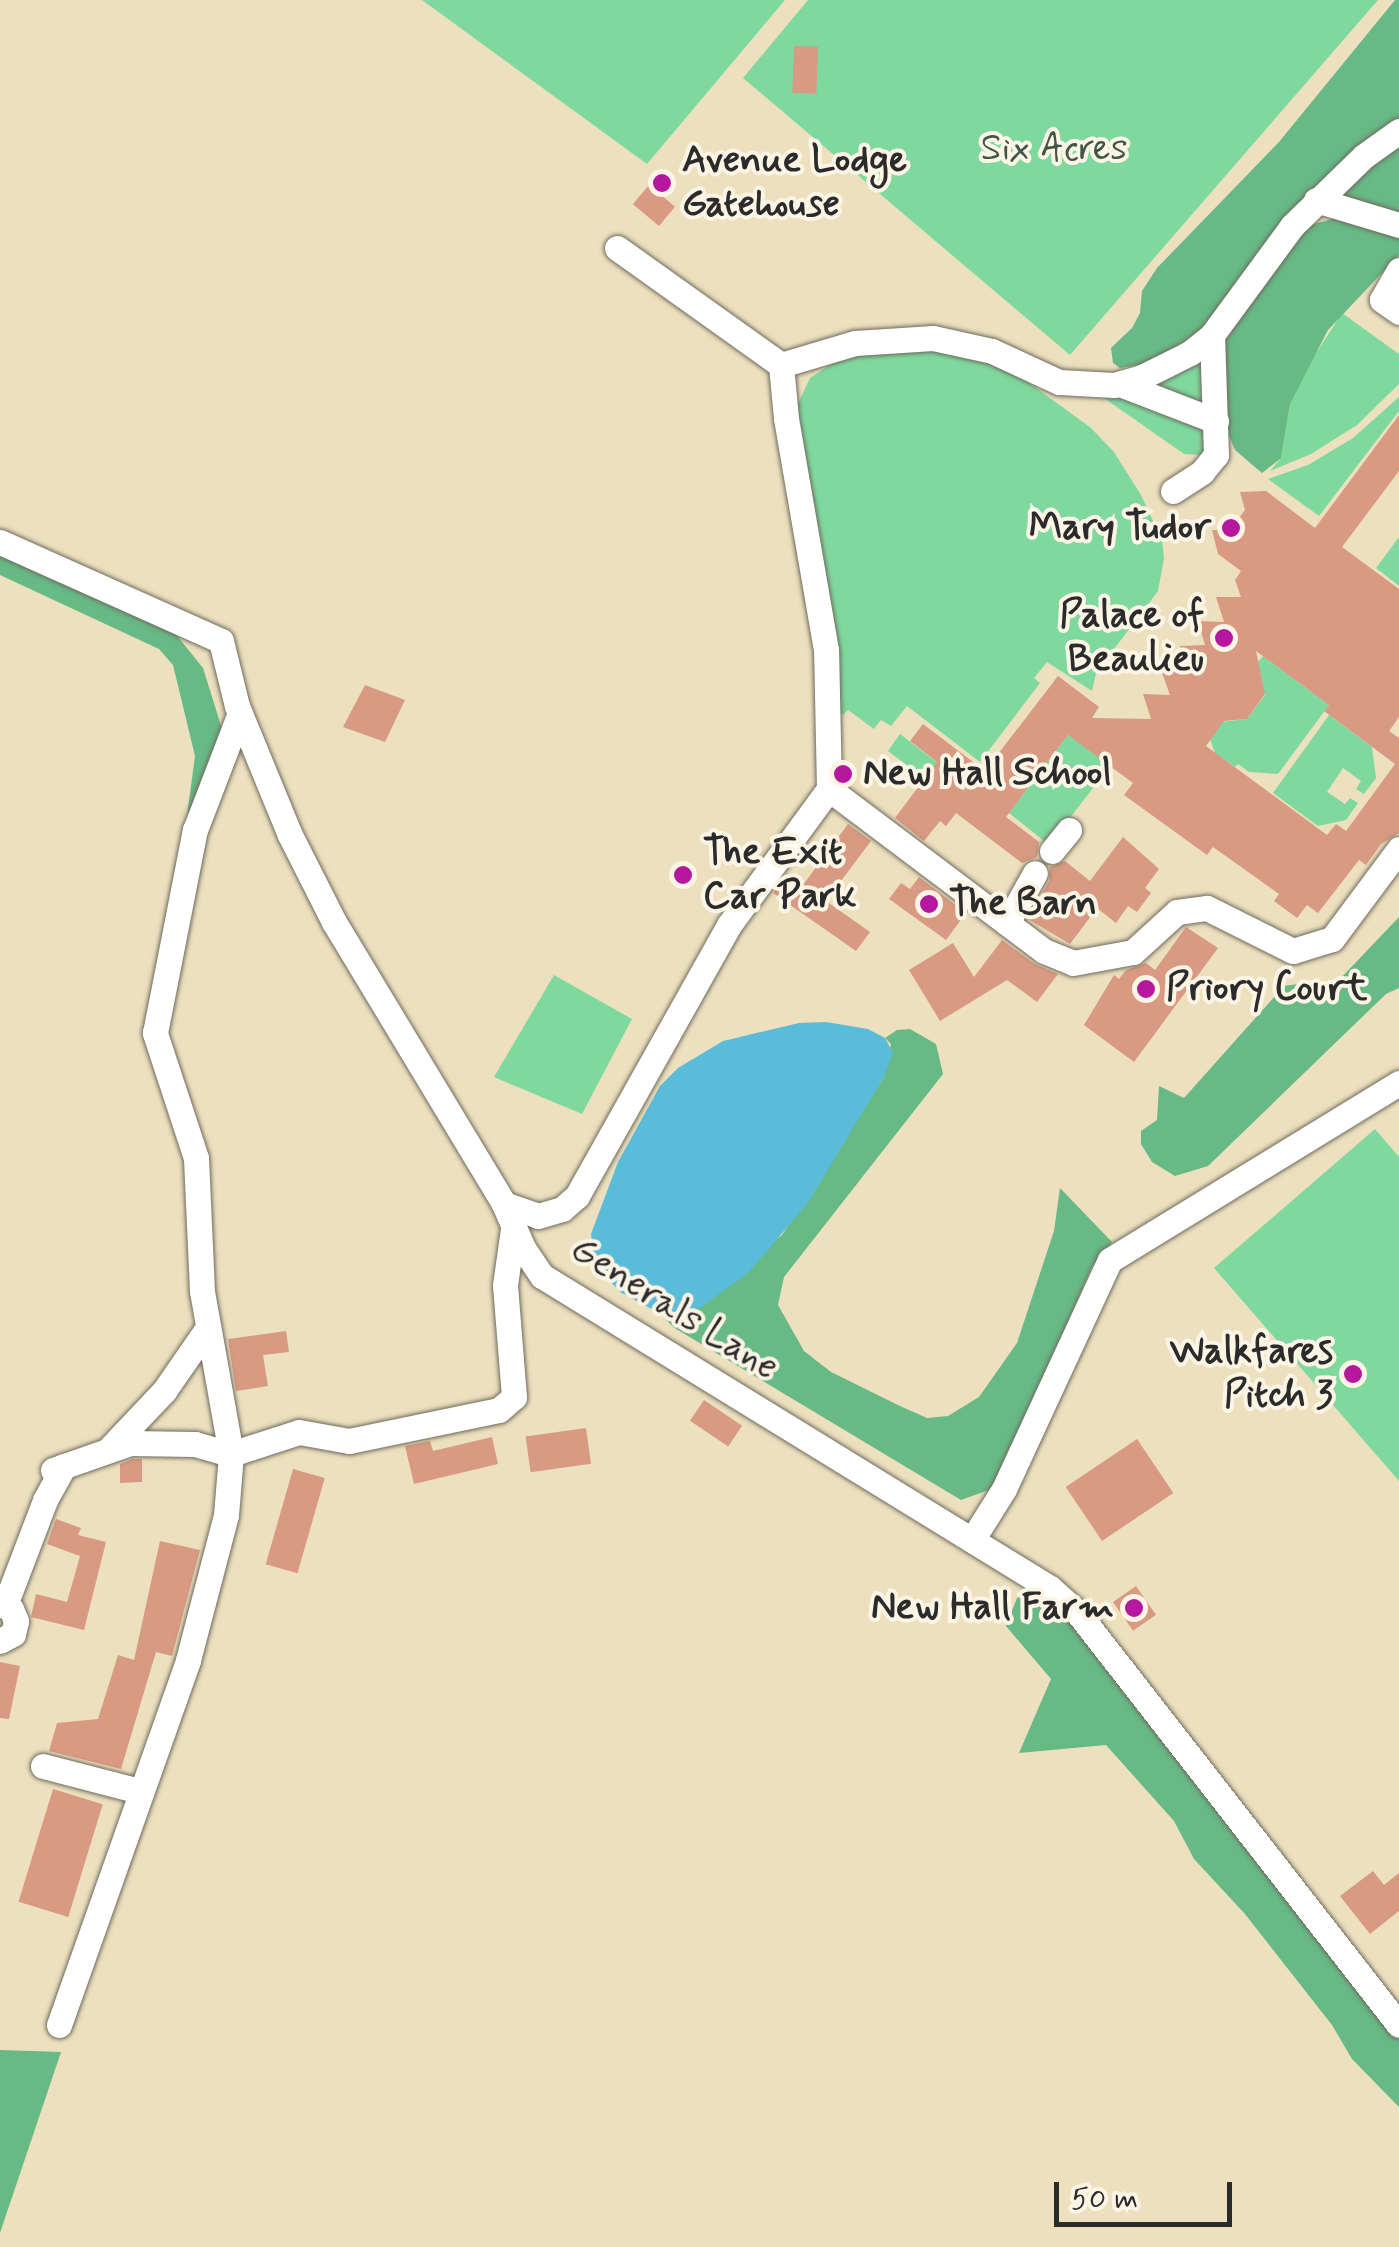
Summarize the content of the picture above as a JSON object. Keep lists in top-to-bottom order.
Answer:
{
  "streets": {
    "street": ["Generals Lane"]
  },
  "parks": ["Six Acres"],
  "places": [
    "Avenue Lodge Gatehouse",
    "Mary Tudor",
    "Palace of Beaulieu",
    "New Hall School",
    "The Exit Car Park",
    "The Barn",
    "Priory Court",
    "Walkfares Pitch 3",
    "New Hall Farm"
  ],
  "scale_bar": "50 m"
}
